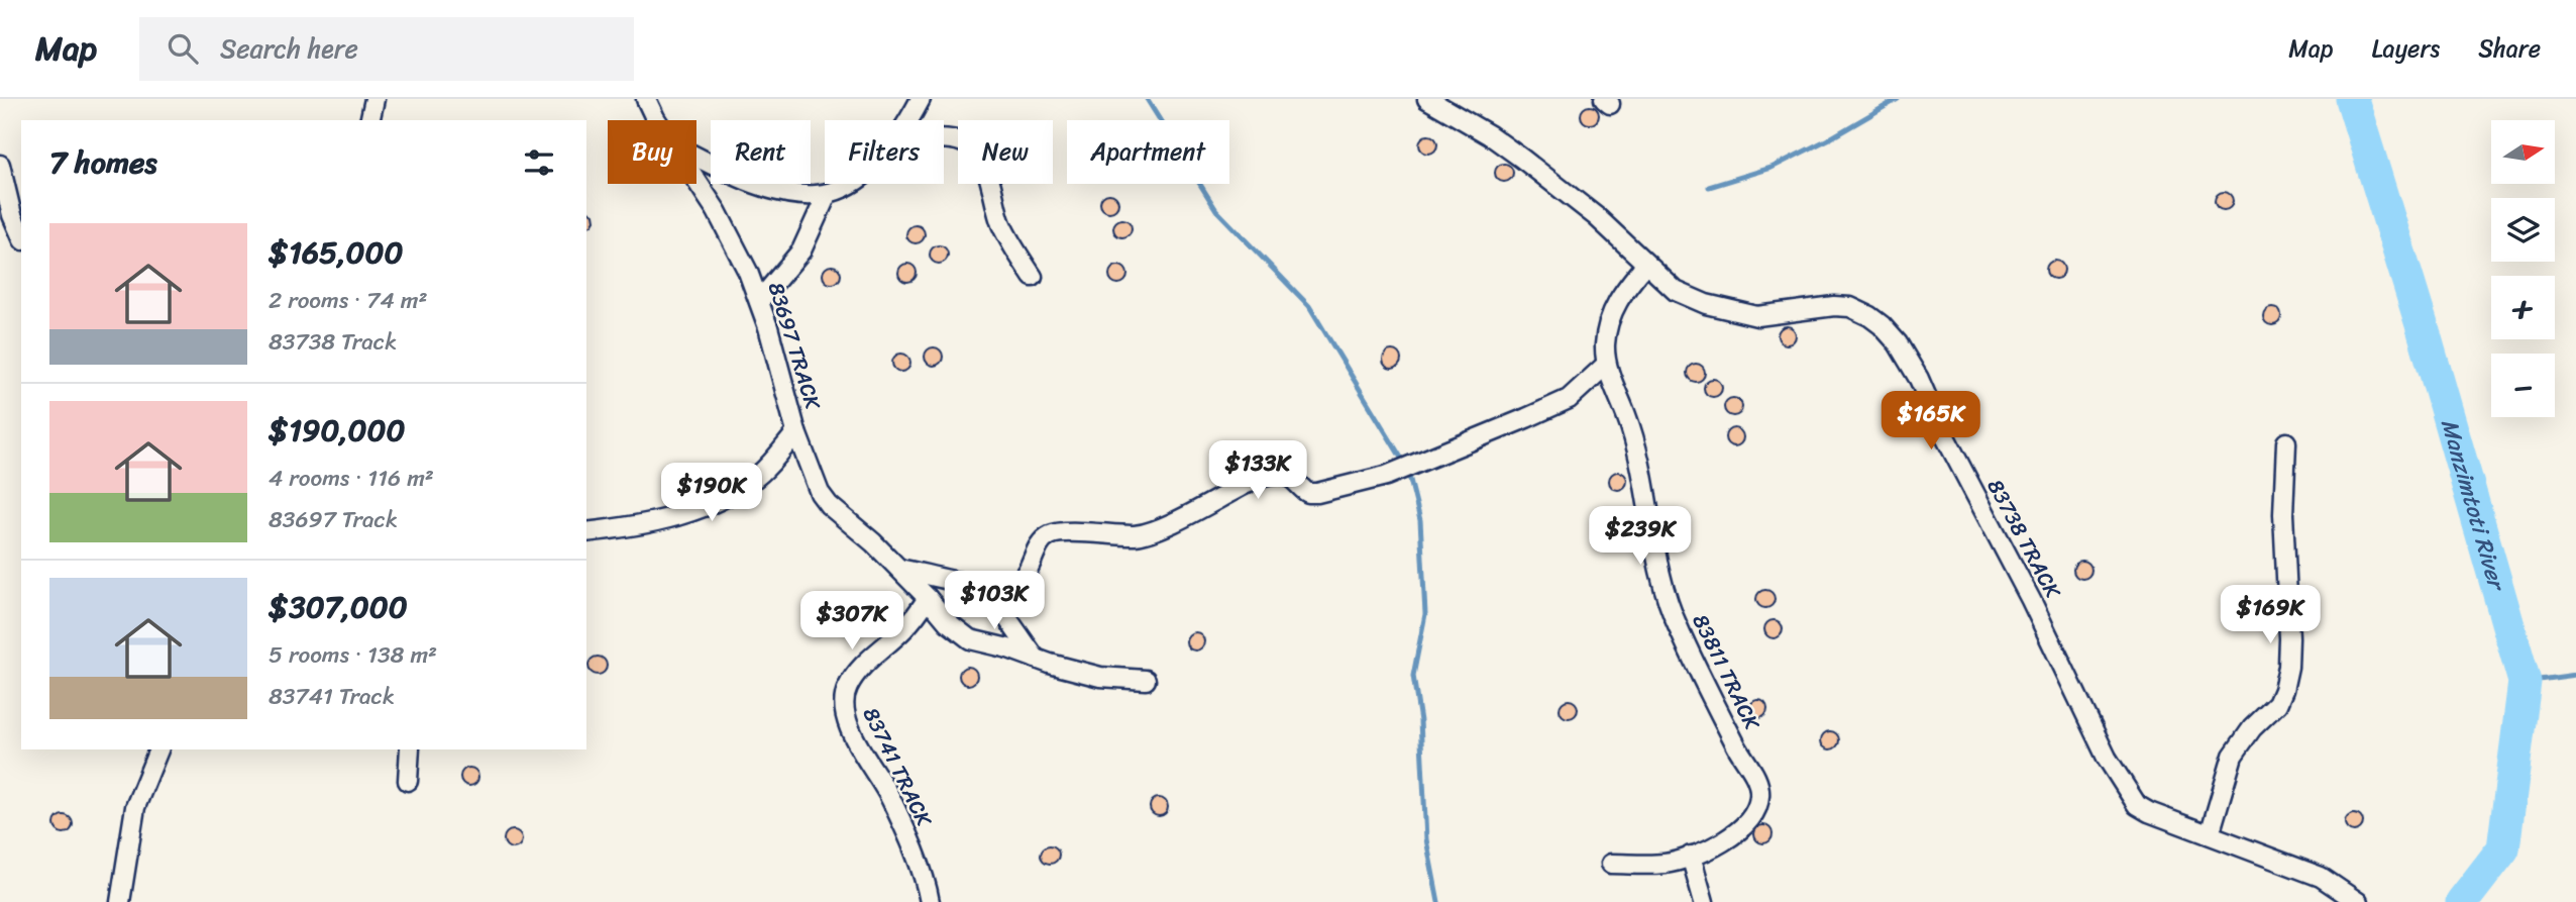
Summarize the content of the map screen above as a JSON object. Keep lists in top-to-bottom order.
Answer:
{
  "streets": {
    "street": [
      "83697 TRACK",
      "83738 TRACK",
      "83811 TRACK",
      "83741 TRACK"
    ]
  },
  "crossings": [
    ["83738 TRACK", "83811 TRACK"]
  ],
  "water": ["Manzimtoti River"],
  "north": "right",
  "page": {
    "header": "Map",
    "search": "Search here",
    "nav": ["Map", "Layers", "Share"],
    "map_buttons": ["+", "−"],
    "chip": [
      "Buy",
      "Rent",
      "Filters",
      "New",
      "Apartment"
    ],
    "heading": "7 homes",
    "list": [
      {
        "name": "$165,000",
        "note": "2 rooms · 74 m² · 83738 Track"
      },
      {
        "name": "$190,000",
        "note": "4 rooms · 116 m² · 83697 Track"
      },
      {
        "name": "$307,000",
        "note": "5 rooms · 138 m² · 83741 Track"
      }
    ],
    "price": [
      "$165K",
      "$133K",
      "$190K",
      "$239K",
      "$103K",
      "$169K",
      "$307K"
    ]
  }
}
